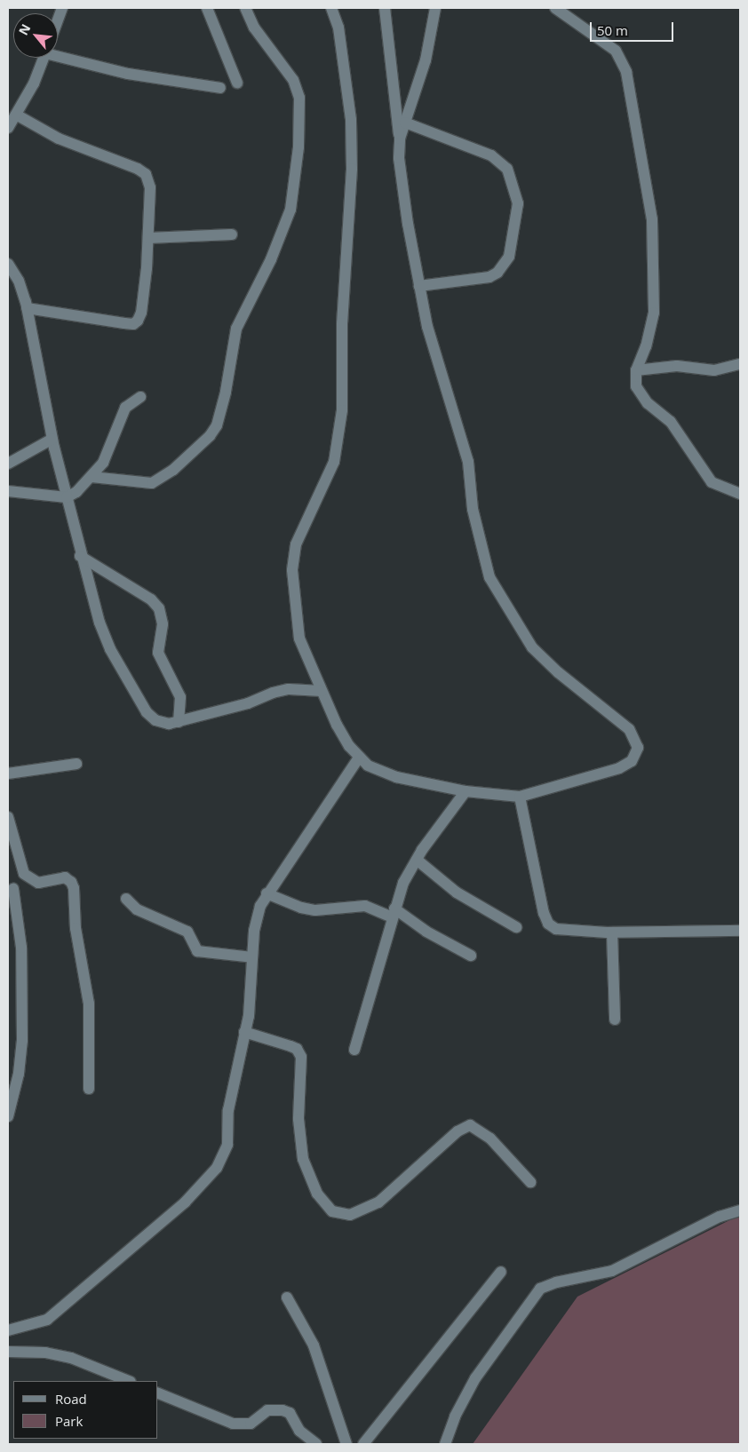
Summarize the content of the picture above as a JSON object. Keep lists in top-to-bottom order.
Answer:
{
  "legend": ["Road", "Park"],
  "scale_bar": "50 m",
  "north": "top left"
}
